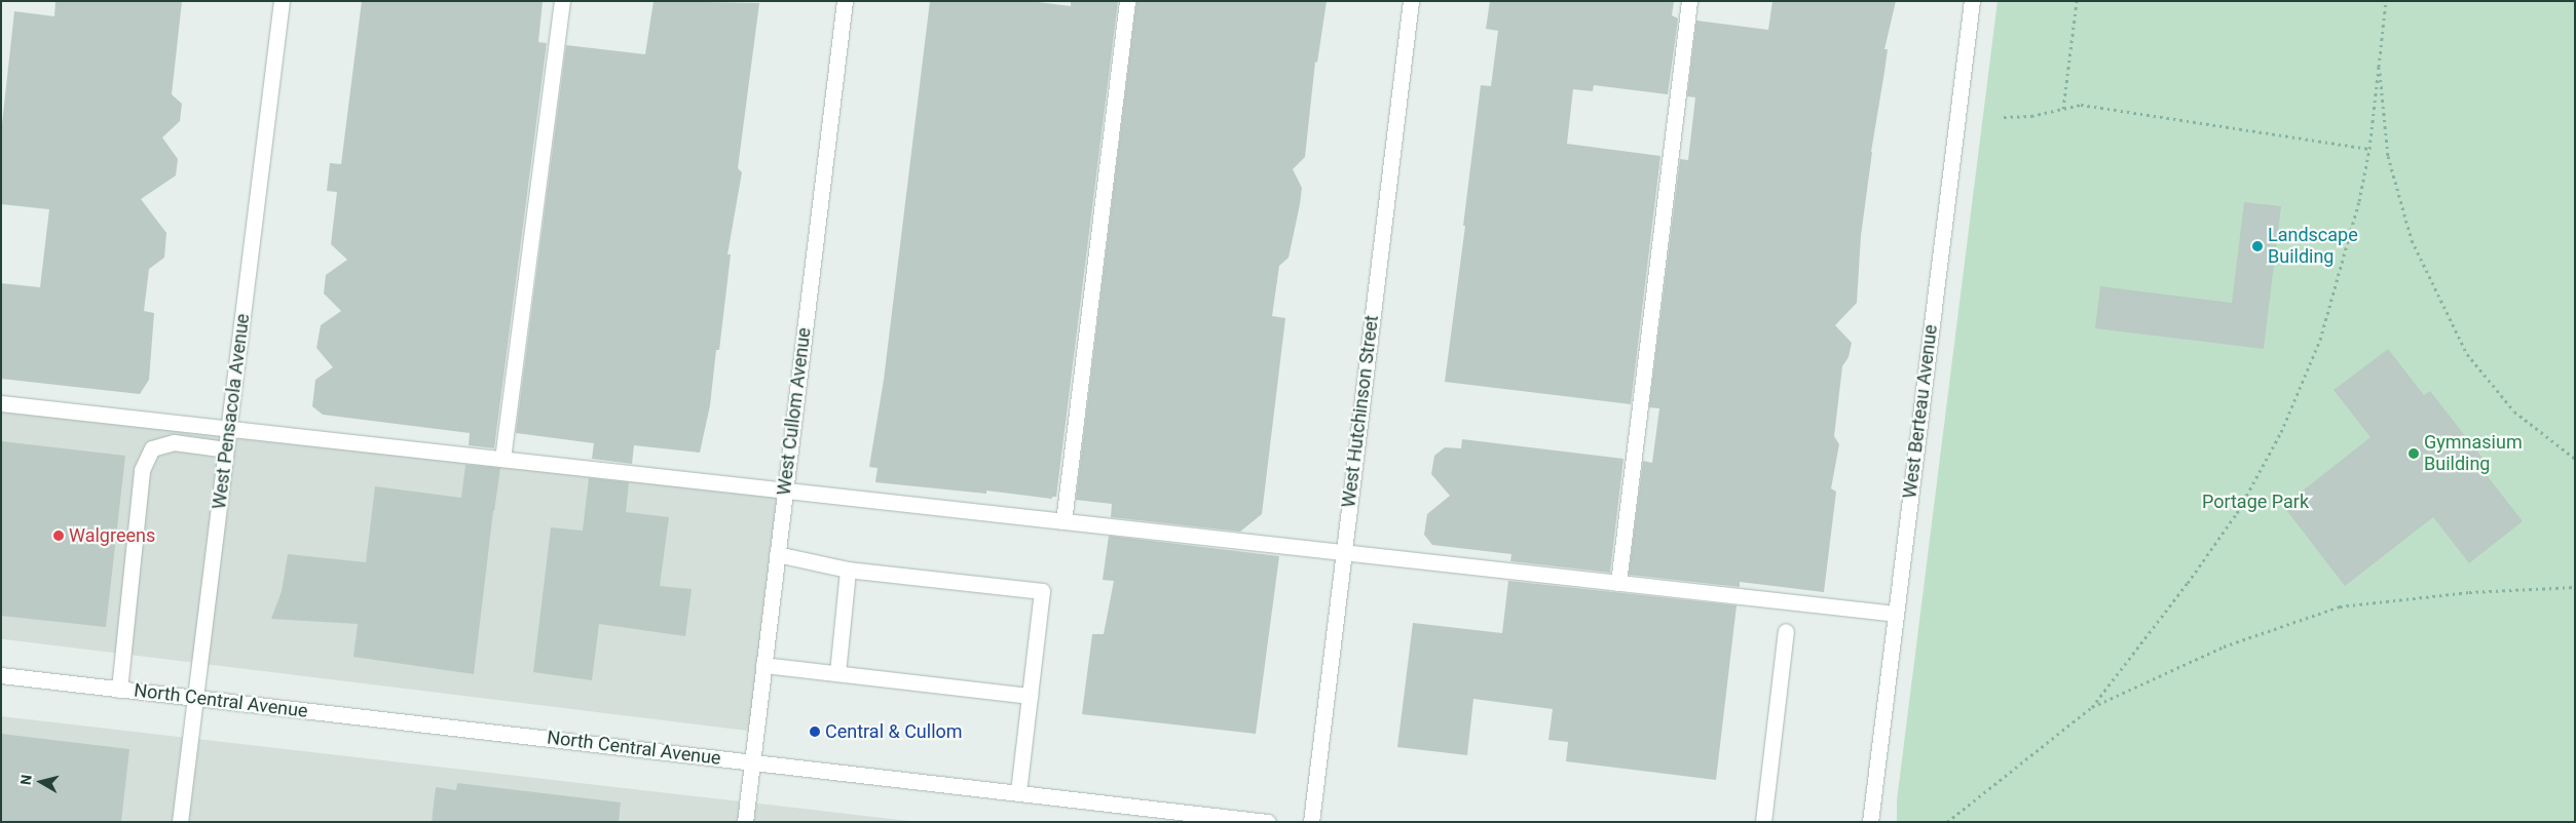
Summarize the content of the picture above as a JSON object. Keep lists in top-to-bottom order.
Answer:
{
  "streets": {
    "street": [
      "West Pensacola Avenue",
      "West Cullom Avenue",
      "West Hutchinson Street",
      "West Berteau Avenue",
      "North Central Avenue"
    ]
  },
  "crossings": [
    ["West Pensacola Avenue", "North Central Avenue"],
    ["West Cullom Avenue", "North Central Avenue"]
  ],
  "parks": ["Portage Park"],
  "places": [
    "Landscape Building",
    "Gymnasium Building",
    "Walgreens",
    "Central & Cullom"
  ],
  "north": "left"
}
